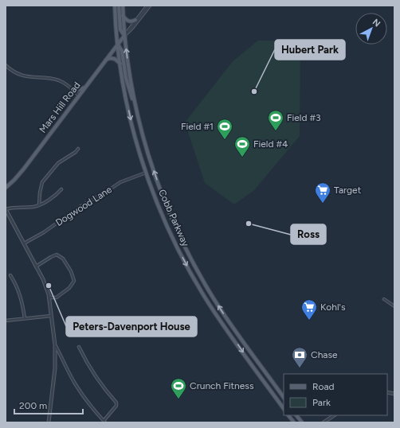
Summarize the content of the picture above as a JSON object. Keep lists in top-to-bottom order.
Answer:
{
  "streets": {
    "main road": ["Mars Hill Road", "Cobb Parkway"],
    "street": ["Dogwood Lane"]
  },
  "crossings": [
    ["Mars Hill Road", "Cobb Parkway"],
    ["Dogwood Lane", "Cobb Parkway"]
  ],
  "places": {
    "other": ["Hubert Park", "Ross", "Peters-Davenport House"],
    "sports": [
      "Field #3",
      "Field #1",
      "Field #4",
      "Crunch Fitness"
    ],
    "supermarket": ["Target", "Kohl's"],
    "bank": ["Chase"]
  },
  "legend": ["Road", "Park"],
  "scale_bar": "200 m",
  "north": "top right"
}
